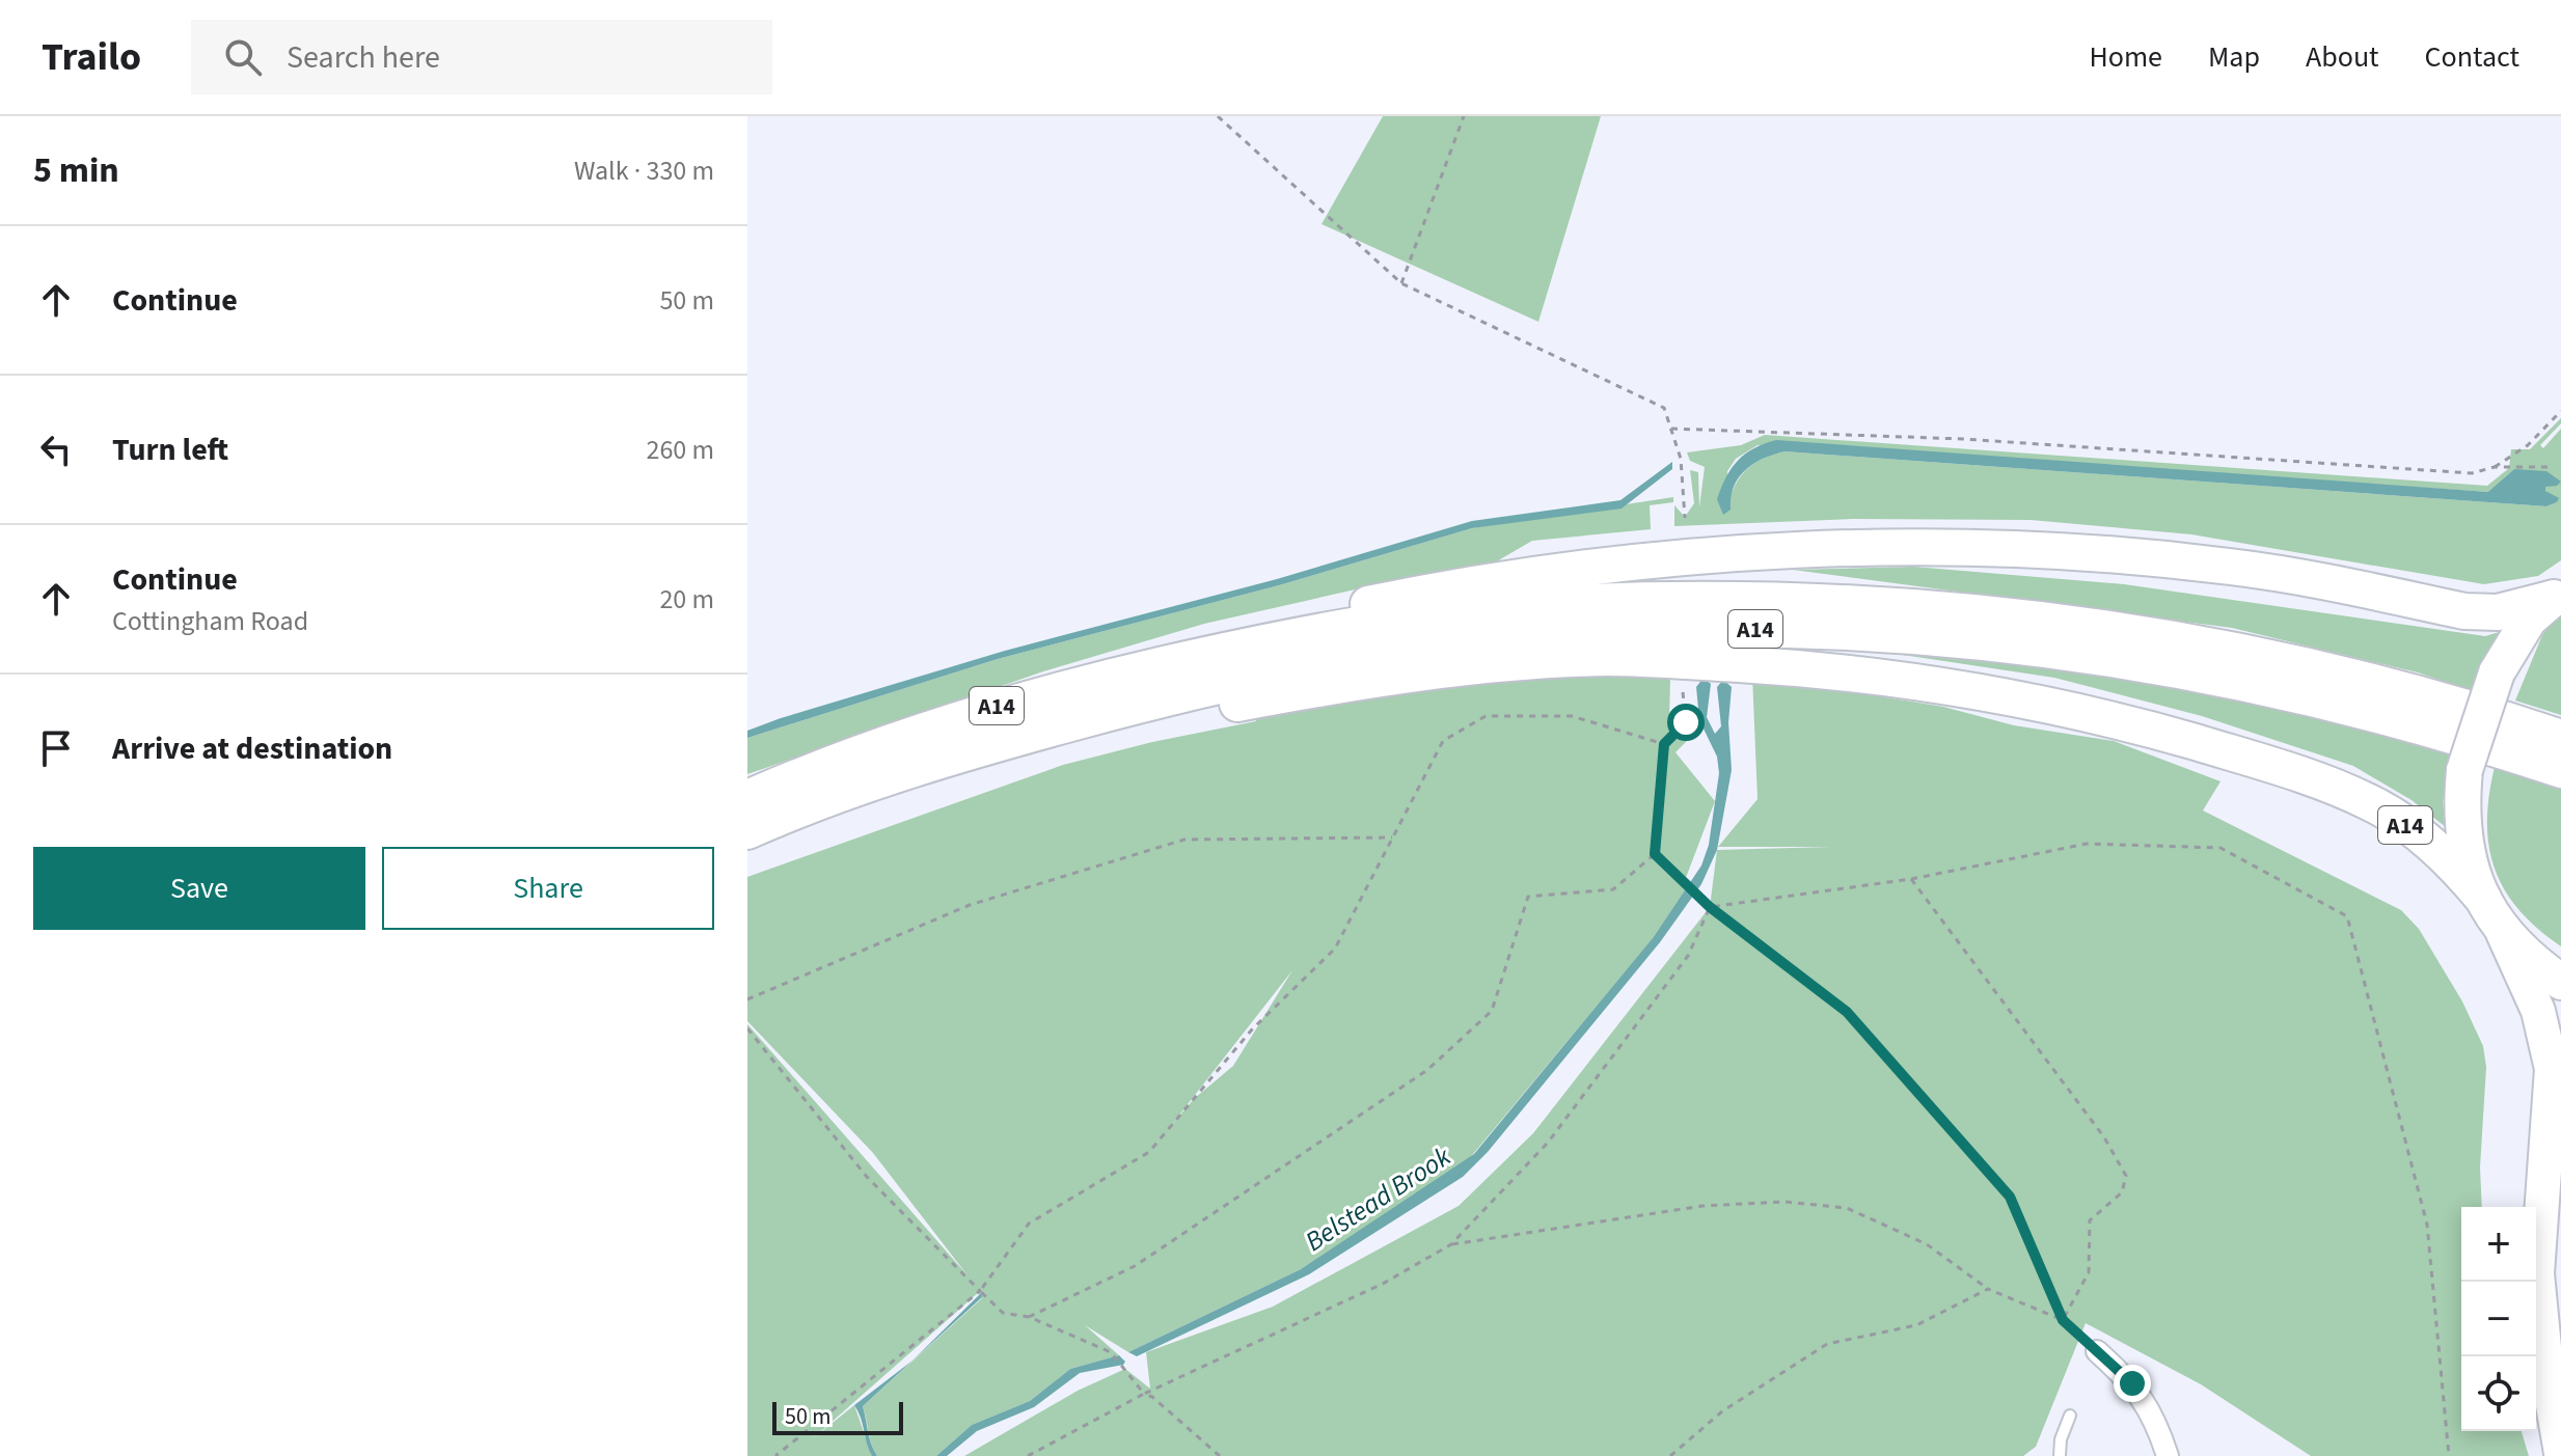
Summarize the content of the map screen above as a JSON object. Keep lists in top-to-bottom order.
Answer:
{
  "streets": {
    "highway": ["A14"]
  },
  "water": ["Belstead Brook"],
  "scale_bar": "50 m",
  "page": {
    "header": "Trailo",
    "search": "Search here",
    "nav": [
      "Home",
      "Map",
      "About",
      "Contact"
    ],
    "heading": ["5 min", "Walk · 330 m"],
    "list": [
      ["Continue", "50 m"],
      ["Turn left", "260 m"],
      ["Continue", "Cottingham Road", "20 m"],
      "Arrive at destination"
    ],
    "buttons": ["Save", "Share"],
    "map_buttons": ["+", "−"],
    "scale": "50 m"
  }
}
